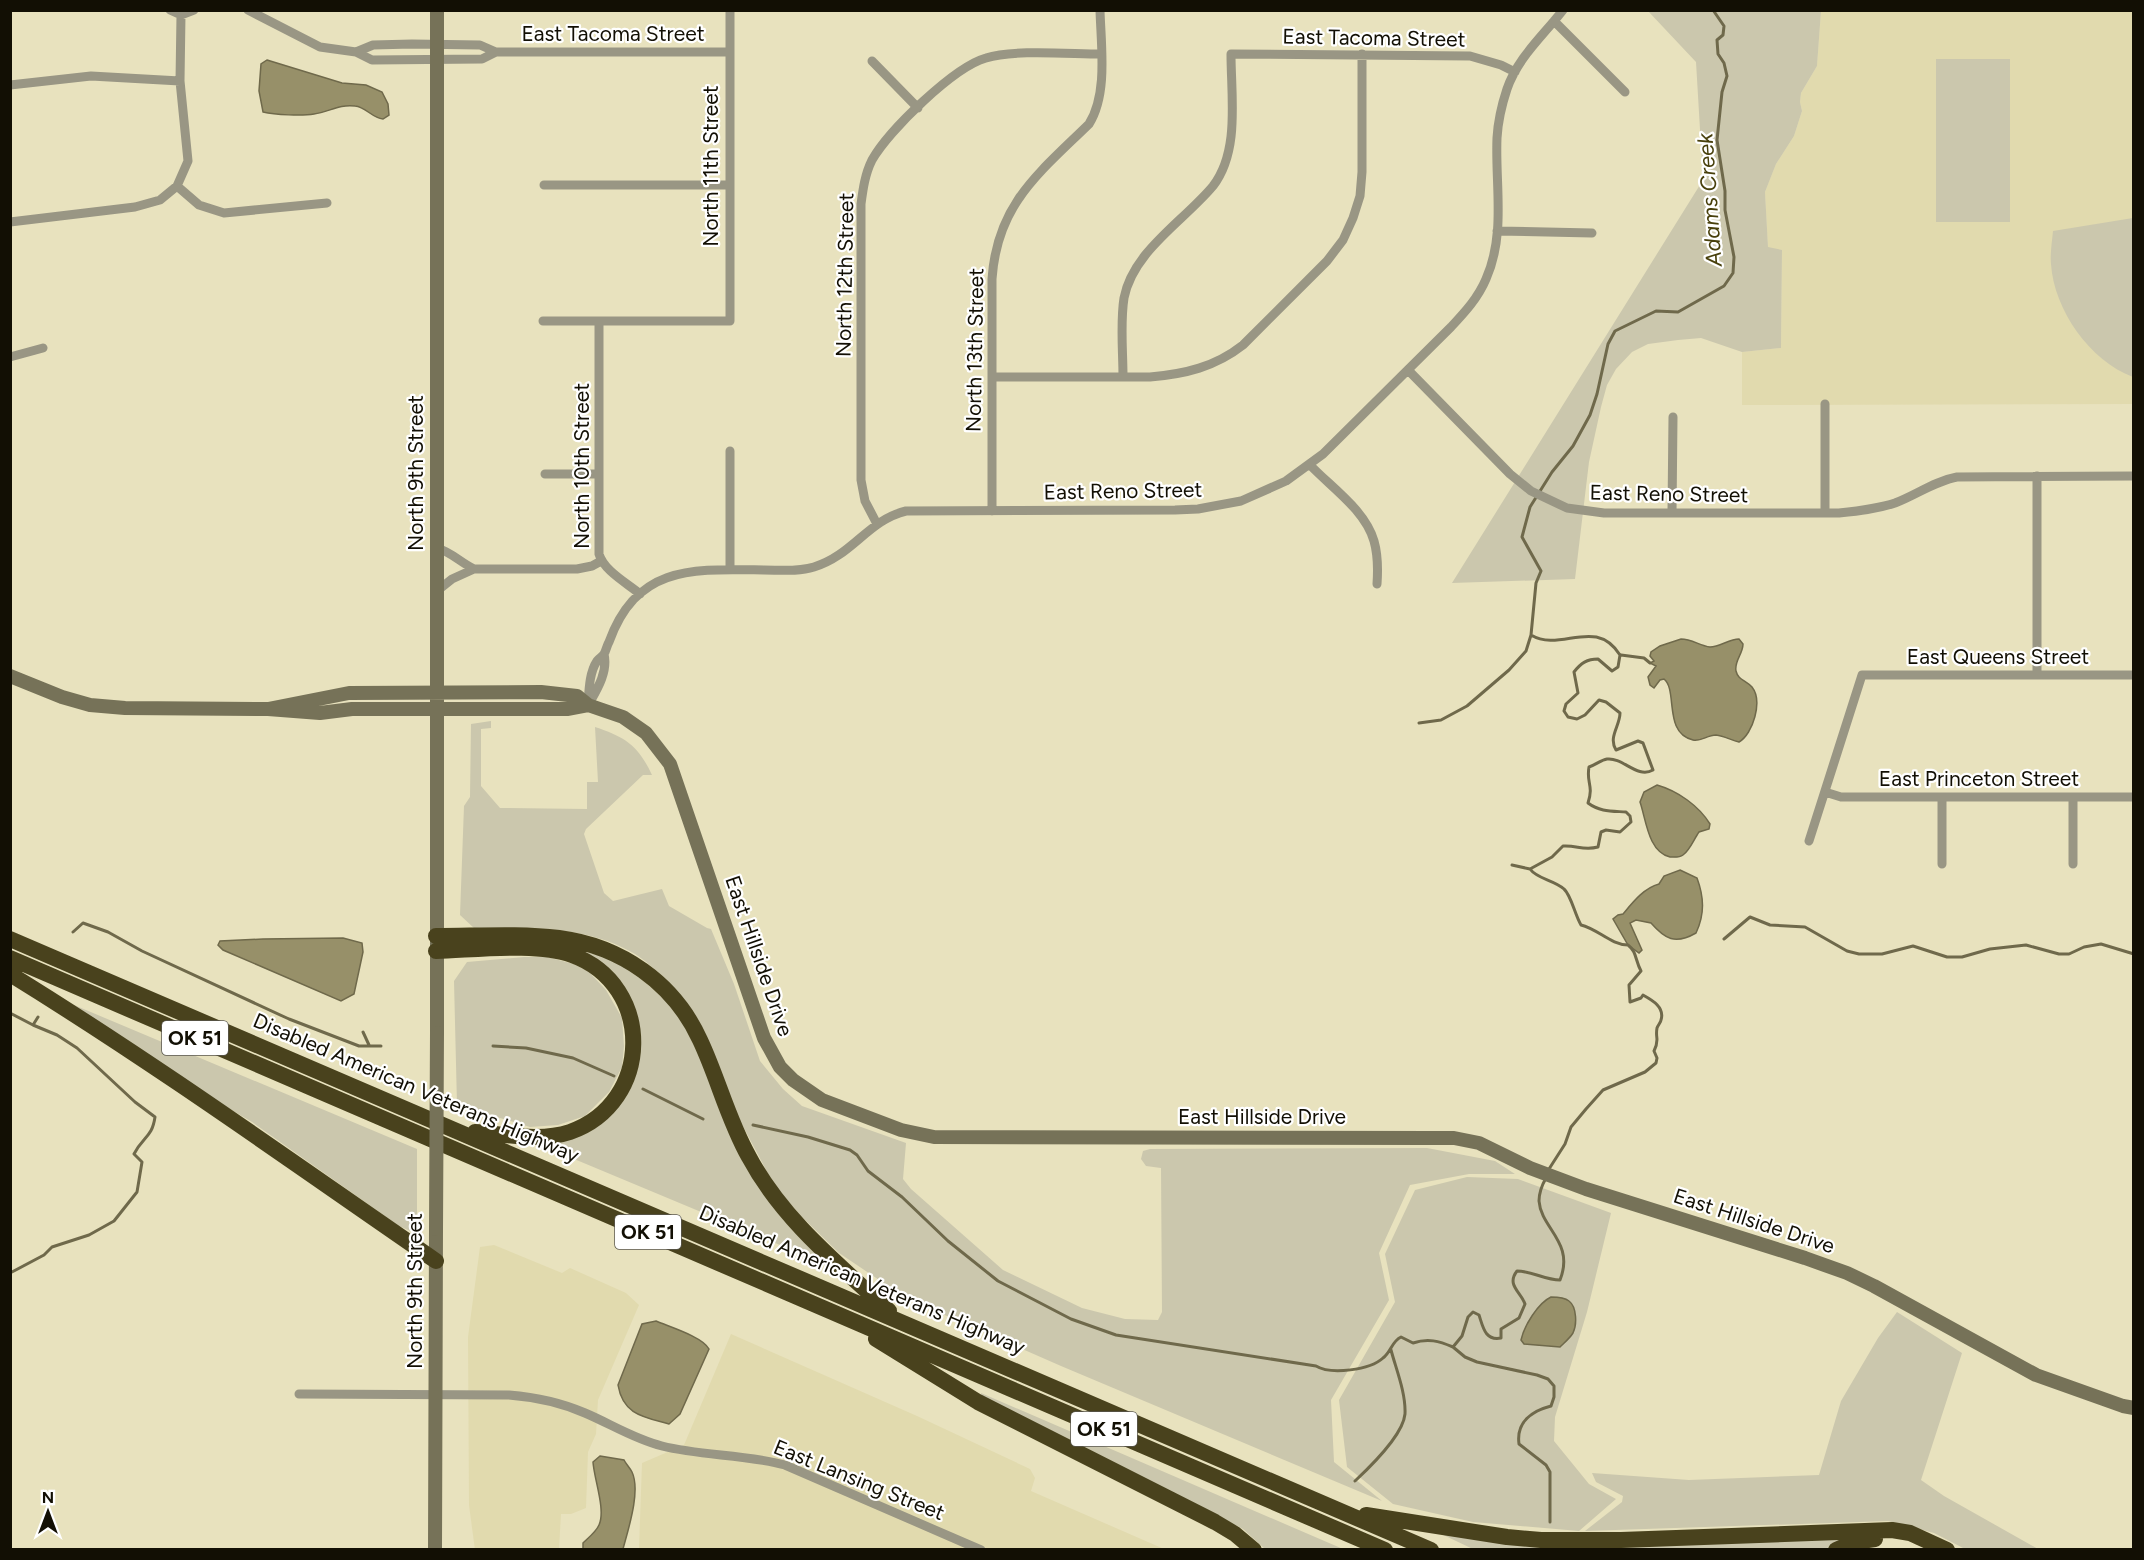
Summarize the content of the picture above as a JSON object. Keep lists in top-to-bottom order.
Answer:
{
  "streets": {
    "highway": ["OK 51", "Disabled American Veterans Highway"],
    "street": [
      "East Tacoma Street",
      "North 11th Street",
      "North 12th Street",
      "North 13th Street",
      "North 10th Street",
      "North 9th Street",
      "East Reno Street",
      "East Queens Street",
      "East Princeton Street",
      "East Hillside Drive",
      "East Lansing Street"
    ]
  },
  "crossings": [
    ["East Tacoma Street", "North 11th Street"],
    ["East Tacoma Street", "North 9th Street"],
    ["North 11th Street", "North 10th Street"],
    ["North 12th Street", "East Reno Street"],
    ["North 13th Street", "East Reno Street"],
    ["North 10th Street", "East Reno Street"],
    ["North 9th Street", "East Hillside Drive"],
    ["North 9th Street", "East Lansing Street"],
    ["East Queens Street", "East Princeton Street"]
  ],
  "water": ["Adams Creek"],
  "north": "top"
}
